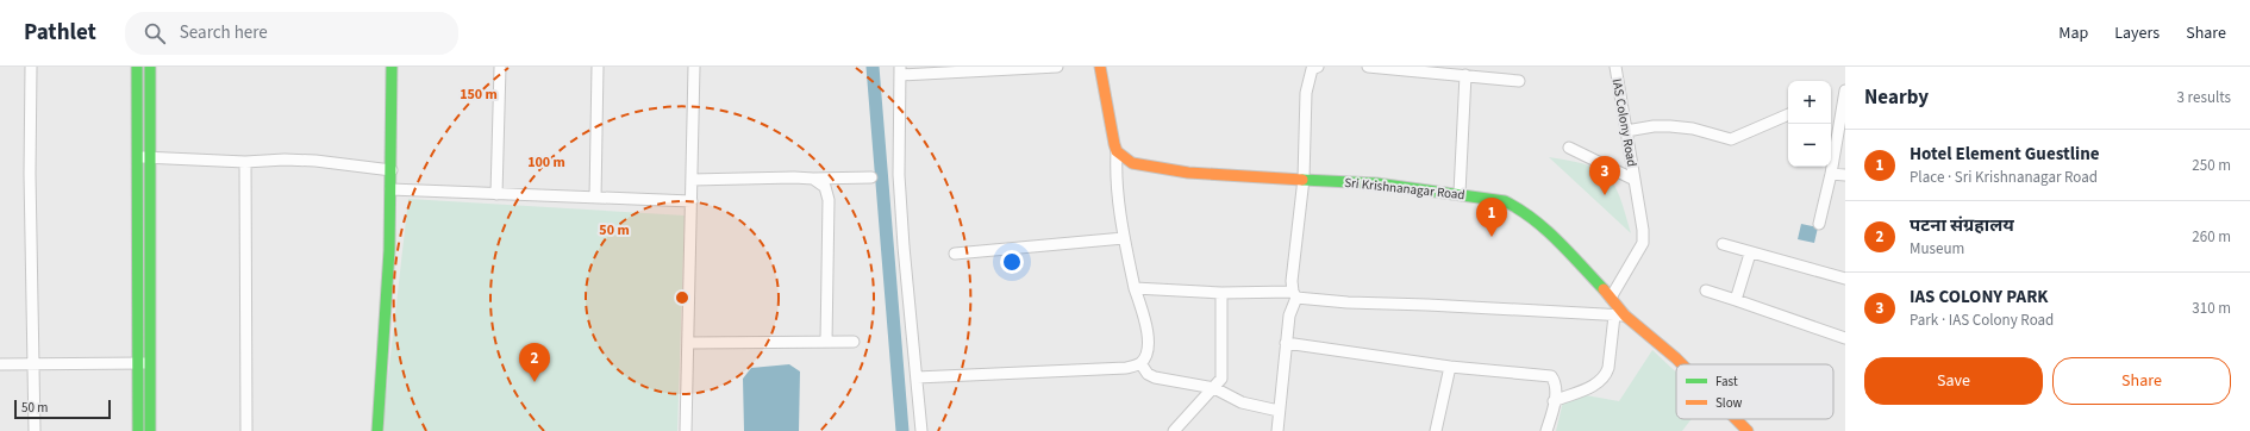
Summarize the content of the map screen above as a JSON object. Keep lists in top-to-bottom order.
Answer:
{
  "streets": {
    "street": ["IAS Colony Road", "Sri Krishnanagar Road"]
  },
  "crossings": [
    ["IAS Colony Road", "Sri Krishnanagar Road"]
  ],
  "legend": ["Fast", "Slow"],
  "scale_bar": "50 m",
  "page": {
    "header": "Pathlet",
    "search": "Search here",
    "nav": ["Map", "Layers", "Share"],
    "heading": ["Nearby", "3 results"],
    "map_buttons": ["+", "−"],
    "list": [
      {
        "mark": "1",
        "name": "Hotel Element Guestline",
        "note": "Place · Sri Krishnanagar Road",
        "value": "250 m"
      },
      {
        "mark": "2",
        "name": "पटना संग्रहालय",
        "note": "Museum",
        "value": "260 m"
      },
      {
        "mark": "3",
        "name": "IAS COLONY PARK",
        "note": "Park · IAS Colony Road",
        "value": "310 m"
      }
    ],
    "pins": ["3", "1", "2"],
    "buttons": ["Save", "Share"],
    "scale": "50 m"
  },
  "rings": ["150 m", "100 m", "50 m"]
}
